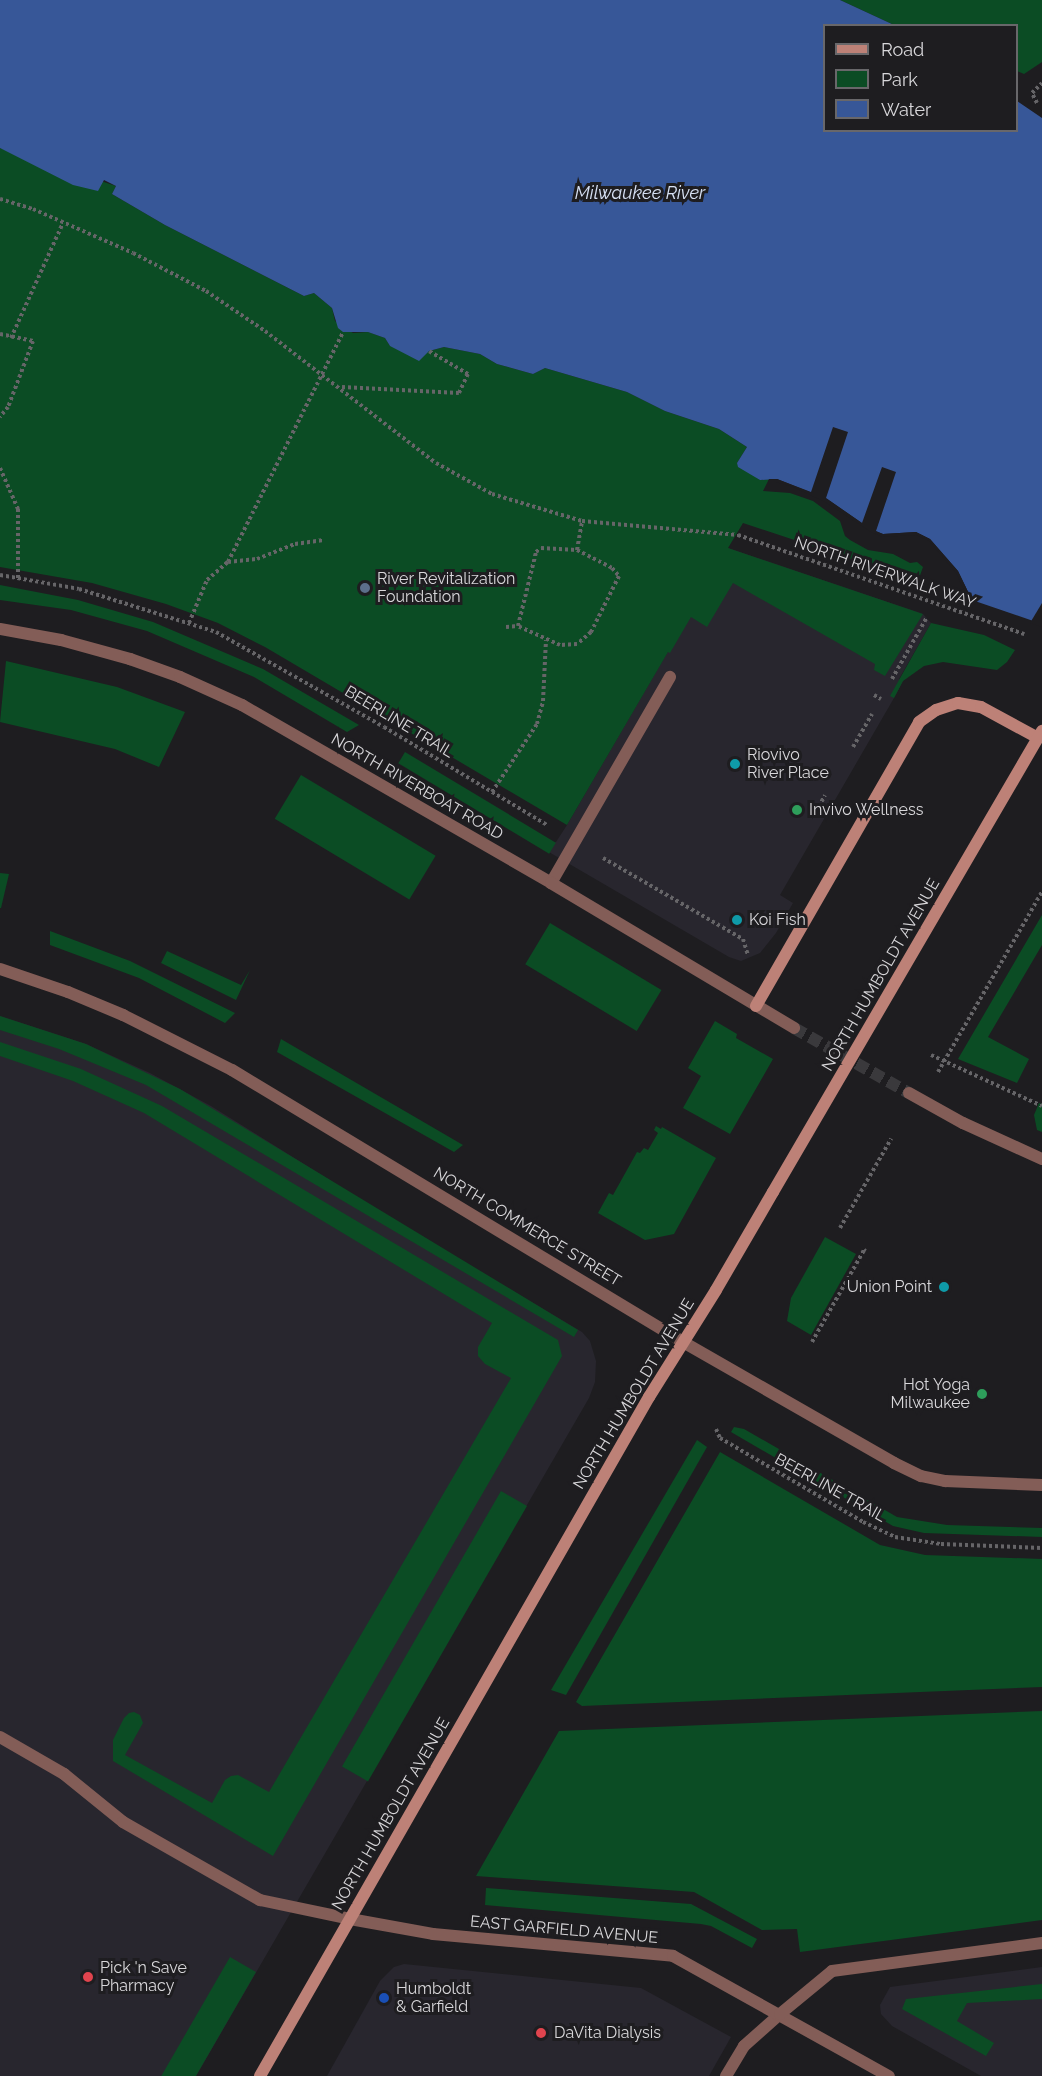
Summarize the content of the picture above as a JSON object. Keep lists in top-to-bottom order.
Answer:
{
  "streets": {
    "street": [
      "NORTH RIVERBOAT ROAD",
      "NORTH HUMBOLDT AVENUE",
      "NORTH COMMERCE STREET",
      "EAST GARFIELD AVENUE"
    ],
    "path": ["NORTH RIVERWALK WAY", "BEERLINE TRAIL"]
  },
  "crossings": [
    ["NORTH HUMBOLDT AVENUE", "NORTH COMMERCE STREET"],
    ["NORTH HUMBOLDT AVENUE", "EAST GARFIELD AVENUE"]
  ],
  "water": ["Milwaukee River"],
  "places": [
    "River Revitalization Foundation",
    "Riovivo River Place",
    "Invivo Wellness",
    "Koi Fish",
    "Union Point",
    "Hot Yoga Milwaukee",
    "Pick 'n Save Pharmacy",
    "Humboldt & Garfield",
    "DaVita Dialysis"
  ],
  "legend": ["Road", "Park", "Water"]
}
